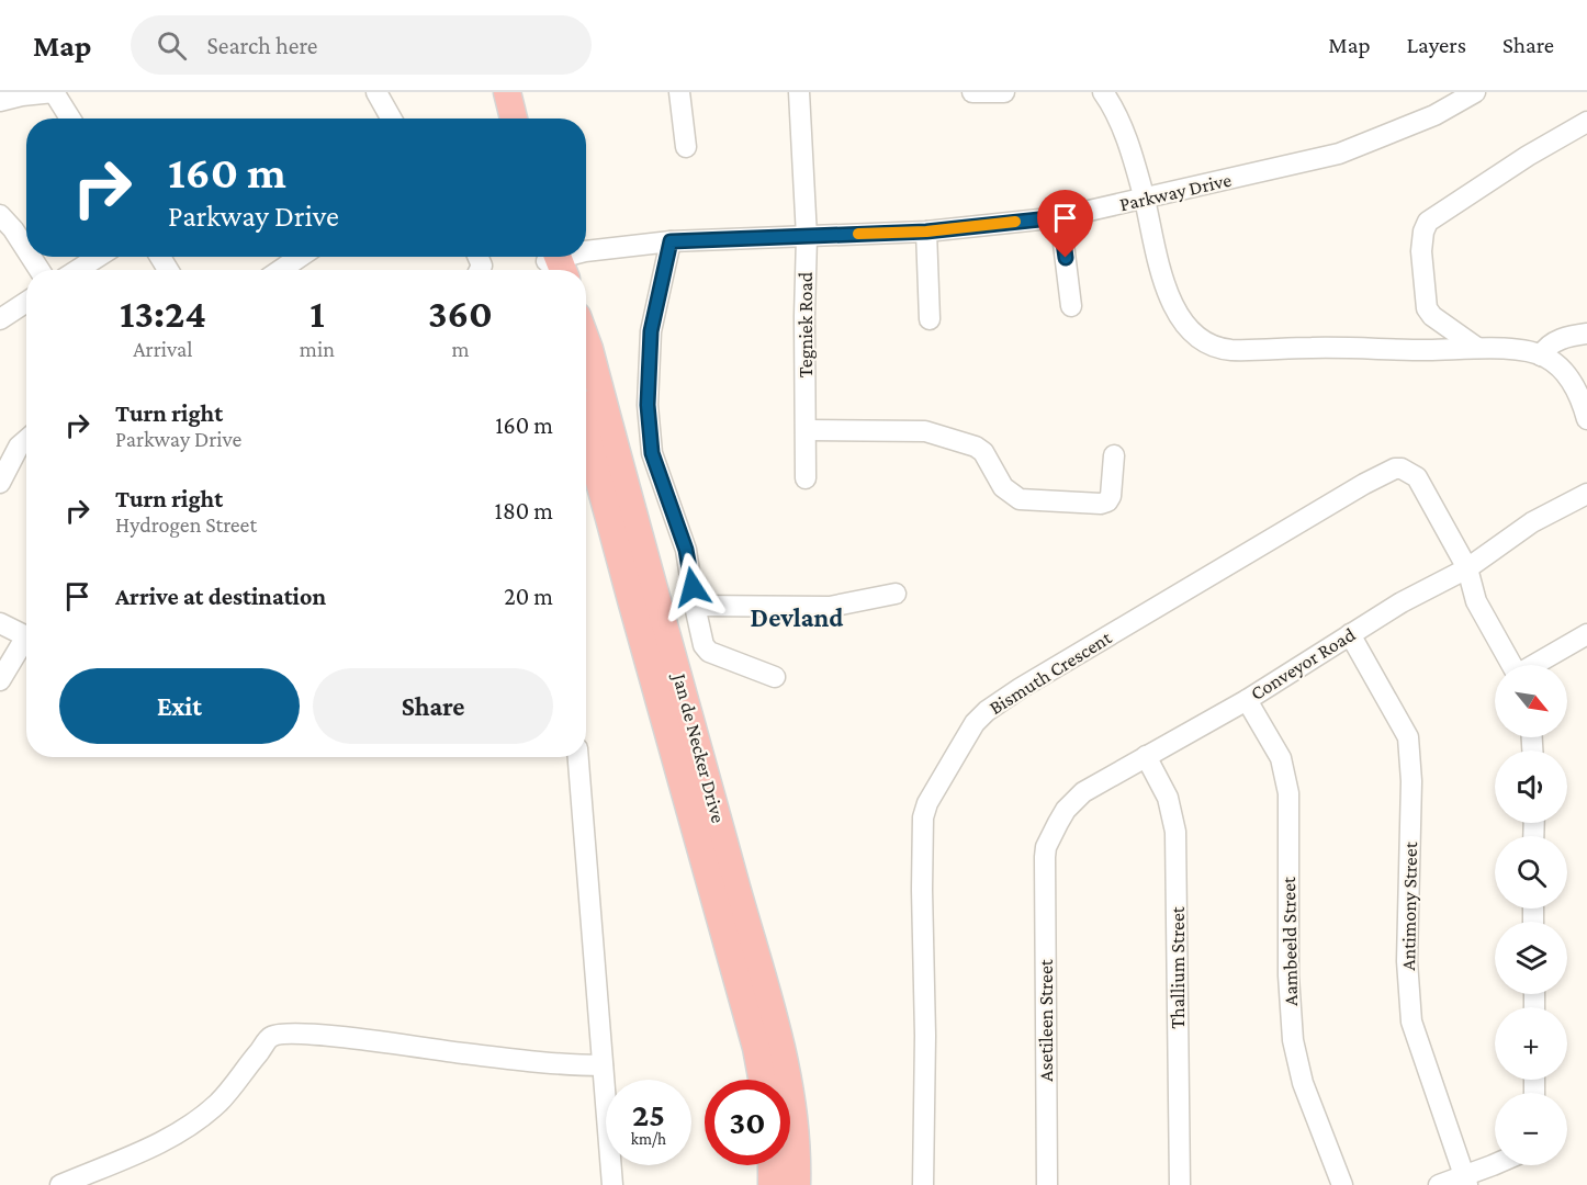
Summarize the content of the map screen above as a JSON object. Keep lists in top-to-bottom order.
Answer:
{
  "streets": {
    "main road": ["Jan de Necker Drive"],
    "street": [
      "Parkway Drive",
      "Tegniek Road",
      "Conveyor Road",
      "Bismuth Crescent",
      "Antimony Street",
      "Aambeeld Street",
      "Thallium Street",
      "Asetileen Street"
    ]
  },
  "crossings": [
    ["Parkway Drive", "Tegniek Road"],
    ["Conveyor Road", "Bismuth Crescent"],
    ["Conveyor Road", "Antimony Street"],
    ["Conveyor Road", "Aambeeld Street"],
    ["Conveyor Road", "Thallium Street"],
    ["Conveyor Road", "Asetileen Street"]
  ],
  "districts": ["Devland"],
  "north": "bottom right",
  "page": {
    "header": "Map",
    "search": "Search here",
    "nav": ["Map", "Layers", "Share"],
    "turn": ["160 m", "Parkway Drive"],
    "eta": [
      "13:24",
      "Arrival",
      "1",
      "min",
      "360",
      "m"
    ],
    "list": [
      {
        "name": "Turn right",
        "note": "Parkway Drive",
        "value": "160 m"
      },
      {
        "name": "Turn right",
        "note": "Hydrogen Street",
        "value": "180 m"
      },
      {
        "name": "Arrive at destination",
        "value": "20 m"
      }
    ],
    "buttons": ["Exit", "Share"],
    "map_buttons": ["+", "−"],
    "speed": "25 km/h",
    "limit": "30"
  }
}
